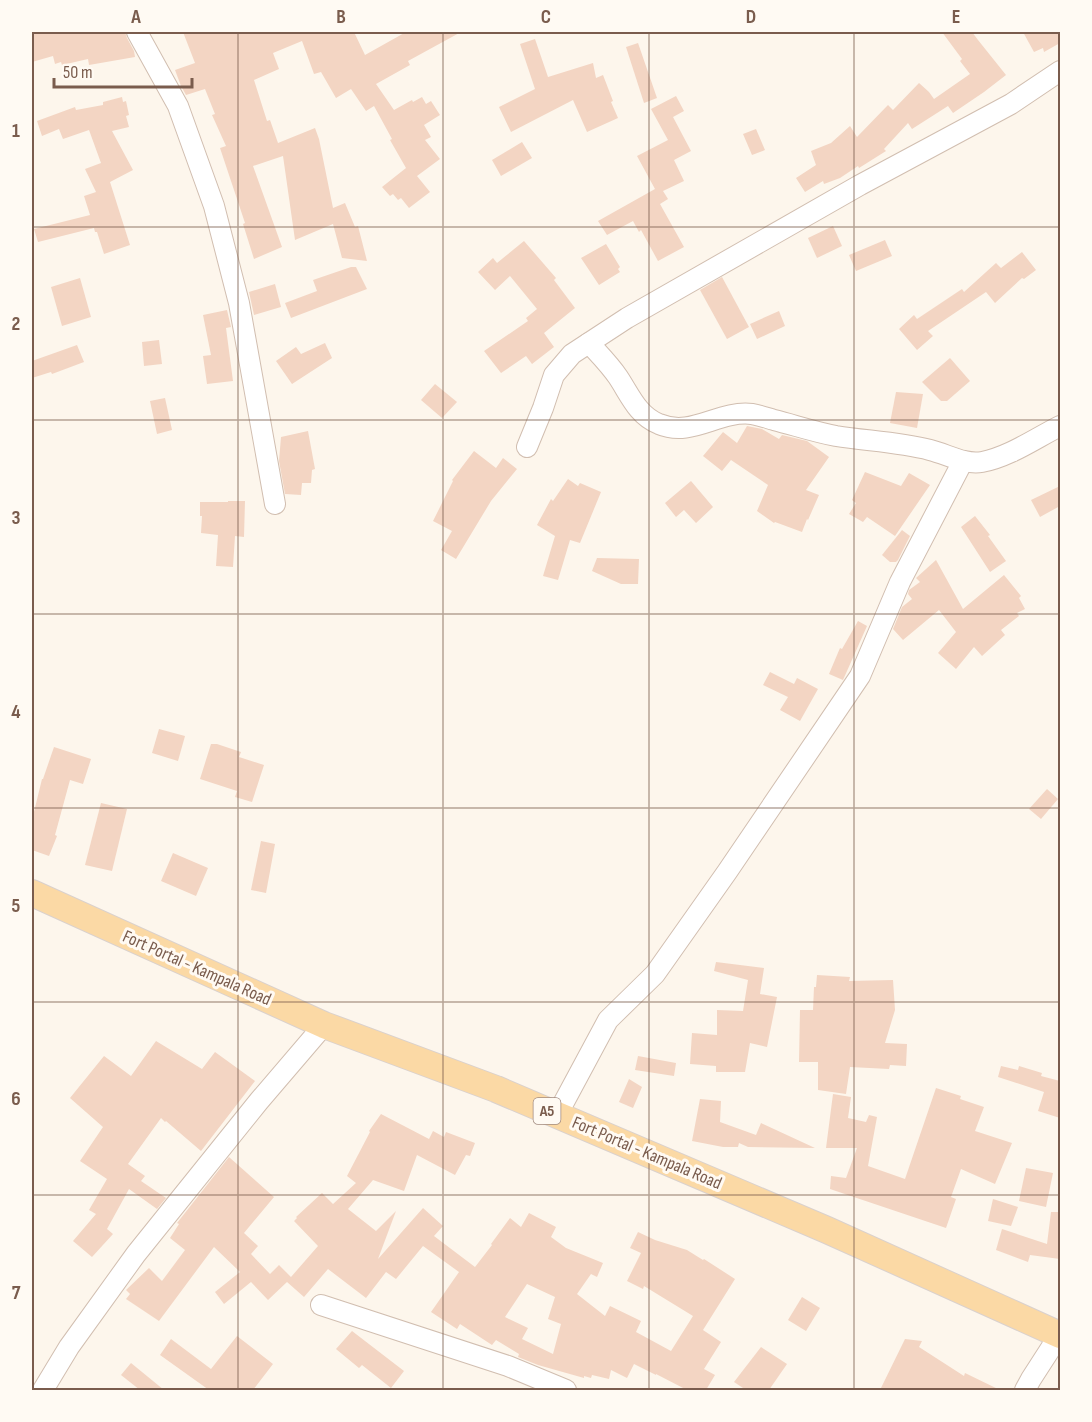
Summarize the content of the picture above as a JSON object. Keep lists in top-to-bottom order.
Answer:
{
  "streets": {
    "main road": ["Fort Portal - Kampala Road", "A5"]
  },
  "scale_bar": "50 m",
  "grid": {
    "columns": [
      "A",
      "B",
      "C",
      "D",
      "E"
    ],
    "rows": [
      "1",
      "2",
      "3",
      "4",
      "5",
      "6",
      "7"
    ]
  }
}
